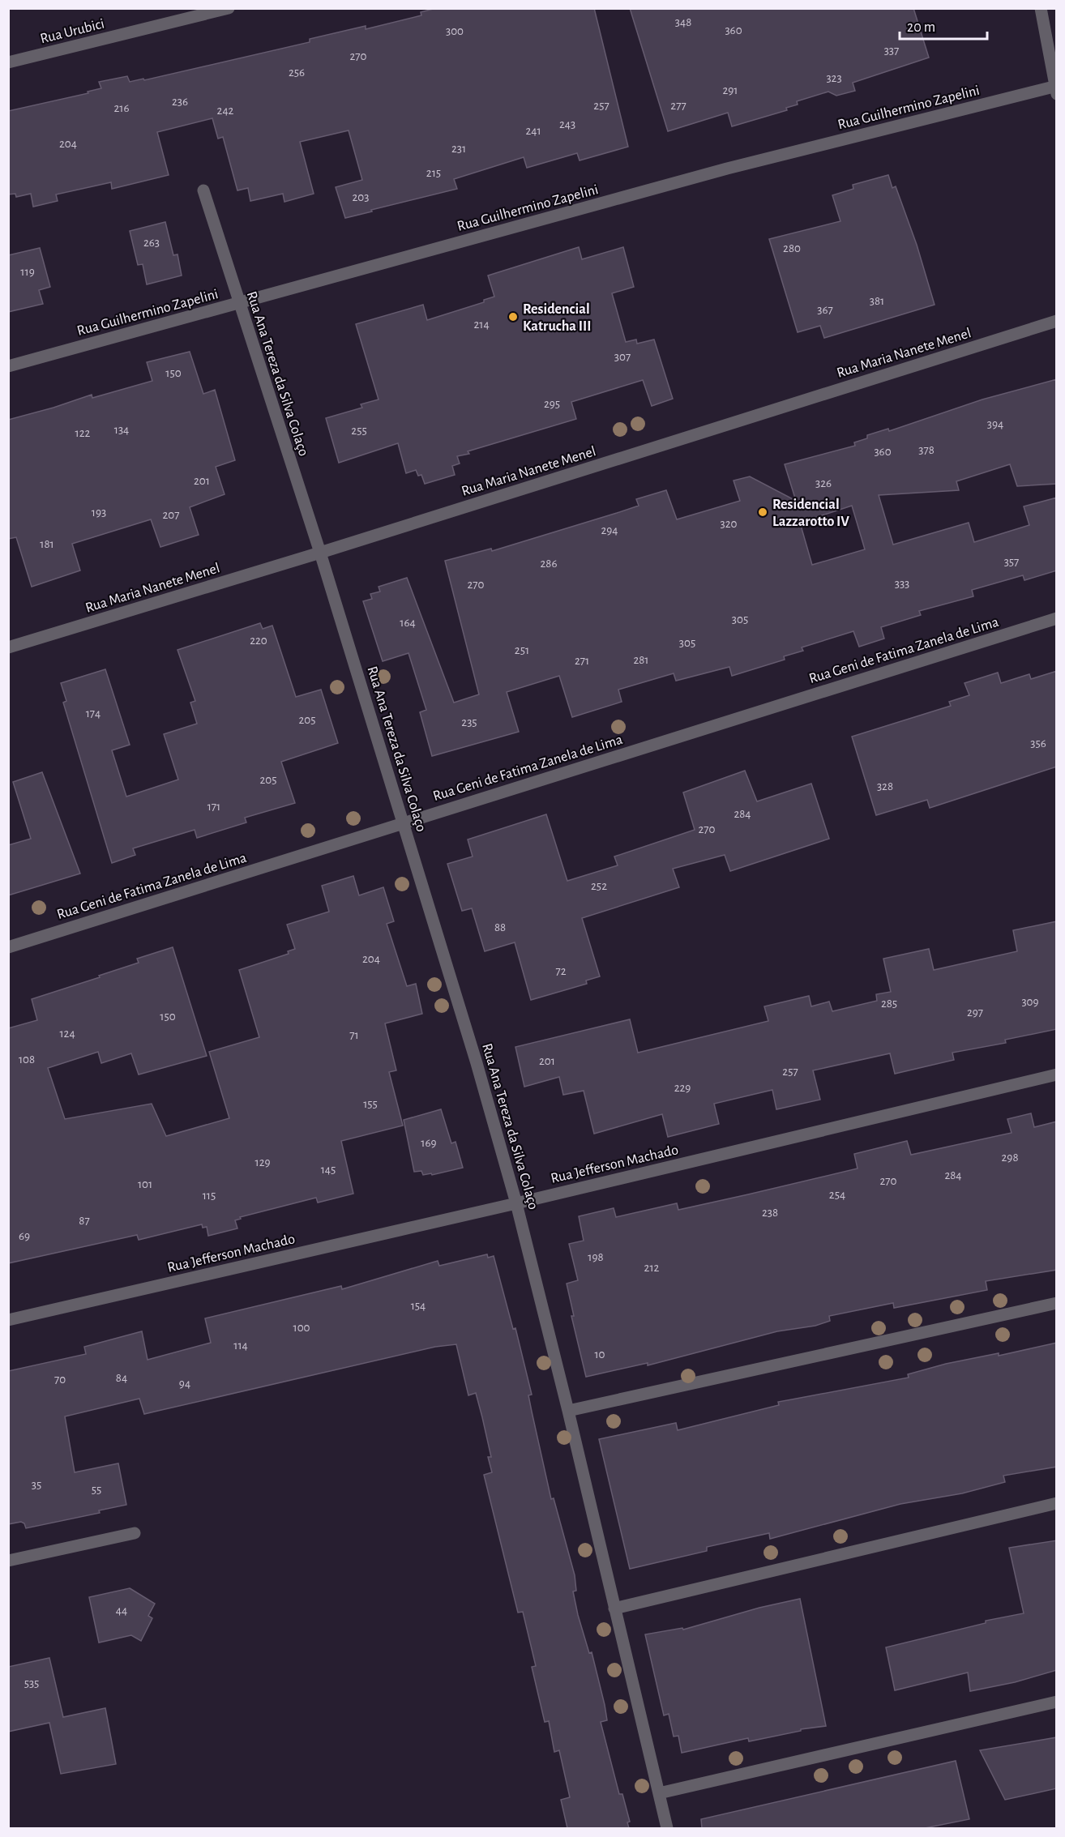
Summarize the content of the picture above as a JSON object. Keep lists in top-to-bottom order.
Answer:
{
  "streets": {
    "street": [
      "Rua Urubici",
      "Rua Guilhermino Zapelini",
      "Rua Maria Nanete Menel",
      "Rua Ana Tereza da Silva Colaço",
      "Rua Geni de Fatima Zanela de Lima",
      "Rua Jefferson Machado"
    ]
  },
  "crossings": [
    ["Rua Guilhermino Zapelini", "Rua Ana Tereza da Silva Colaço"],
    ["Rua Maria Nanete Menel", "Rua Ana Tereza da Silva Colaço"],
    ["Rua Ana Tereza da Silva Colaço", "Rua Geni de Fatima Zanela de Lima"],
    ["Rua Ana Tereza da Silva Colaço", "Rua Jefferson Machado"]
  ],
  "places": ["Residencial Katrucha III", "Residencial Lazzarotto IV"],
  "house_numbers": [
    "348",
    "360",
    "300",
    "337",
    "270",
    "256",
    "323",
    "291",
    "236",
    "257",
    "277",
    "216",
    "242",
    "243",
    "241",
    "204",
    "231",
    "215",
    "203",
    "263",
    "280",
    "119",
    "381",
    "367",
    "214",
    "307",
    "150",
    "295",
    "394",
    "134",
    "255",
    "122",
    "378",
    "360",
    "201",
    "326",
    "193",
    "207",
    "320",
    "294",
    "181",
    "357",
    "286",
    "333",
    "270",
    "305",
    "164",
    "220",
    "305",
    "251",
    "281",
    "271",
    "174",
    "205",
    "235",
    "356",
    "205",
    "328",
    "171",
    "284",
    "270",
    "252",
    "88",
    "204",
    "72",
    "309",
    "285",
    "297",
    "150",
    "124",
    "71",
    "108",
    "201",
    "257",
    "229",
    "155",
    "169",
    "298",
    "129",
    "145",
    "284",
    "270",
    "101",
    "254",
    "115",
    "238",
    "87",
    "69",
    "198",
    "212",
    "154",
    "100",
    "114",
    "10",
    "84",
    "70",
    "94",
    "35",
    "55",
    "44",
    "535"
  ],
  "scale_bar": "20 m"
}
